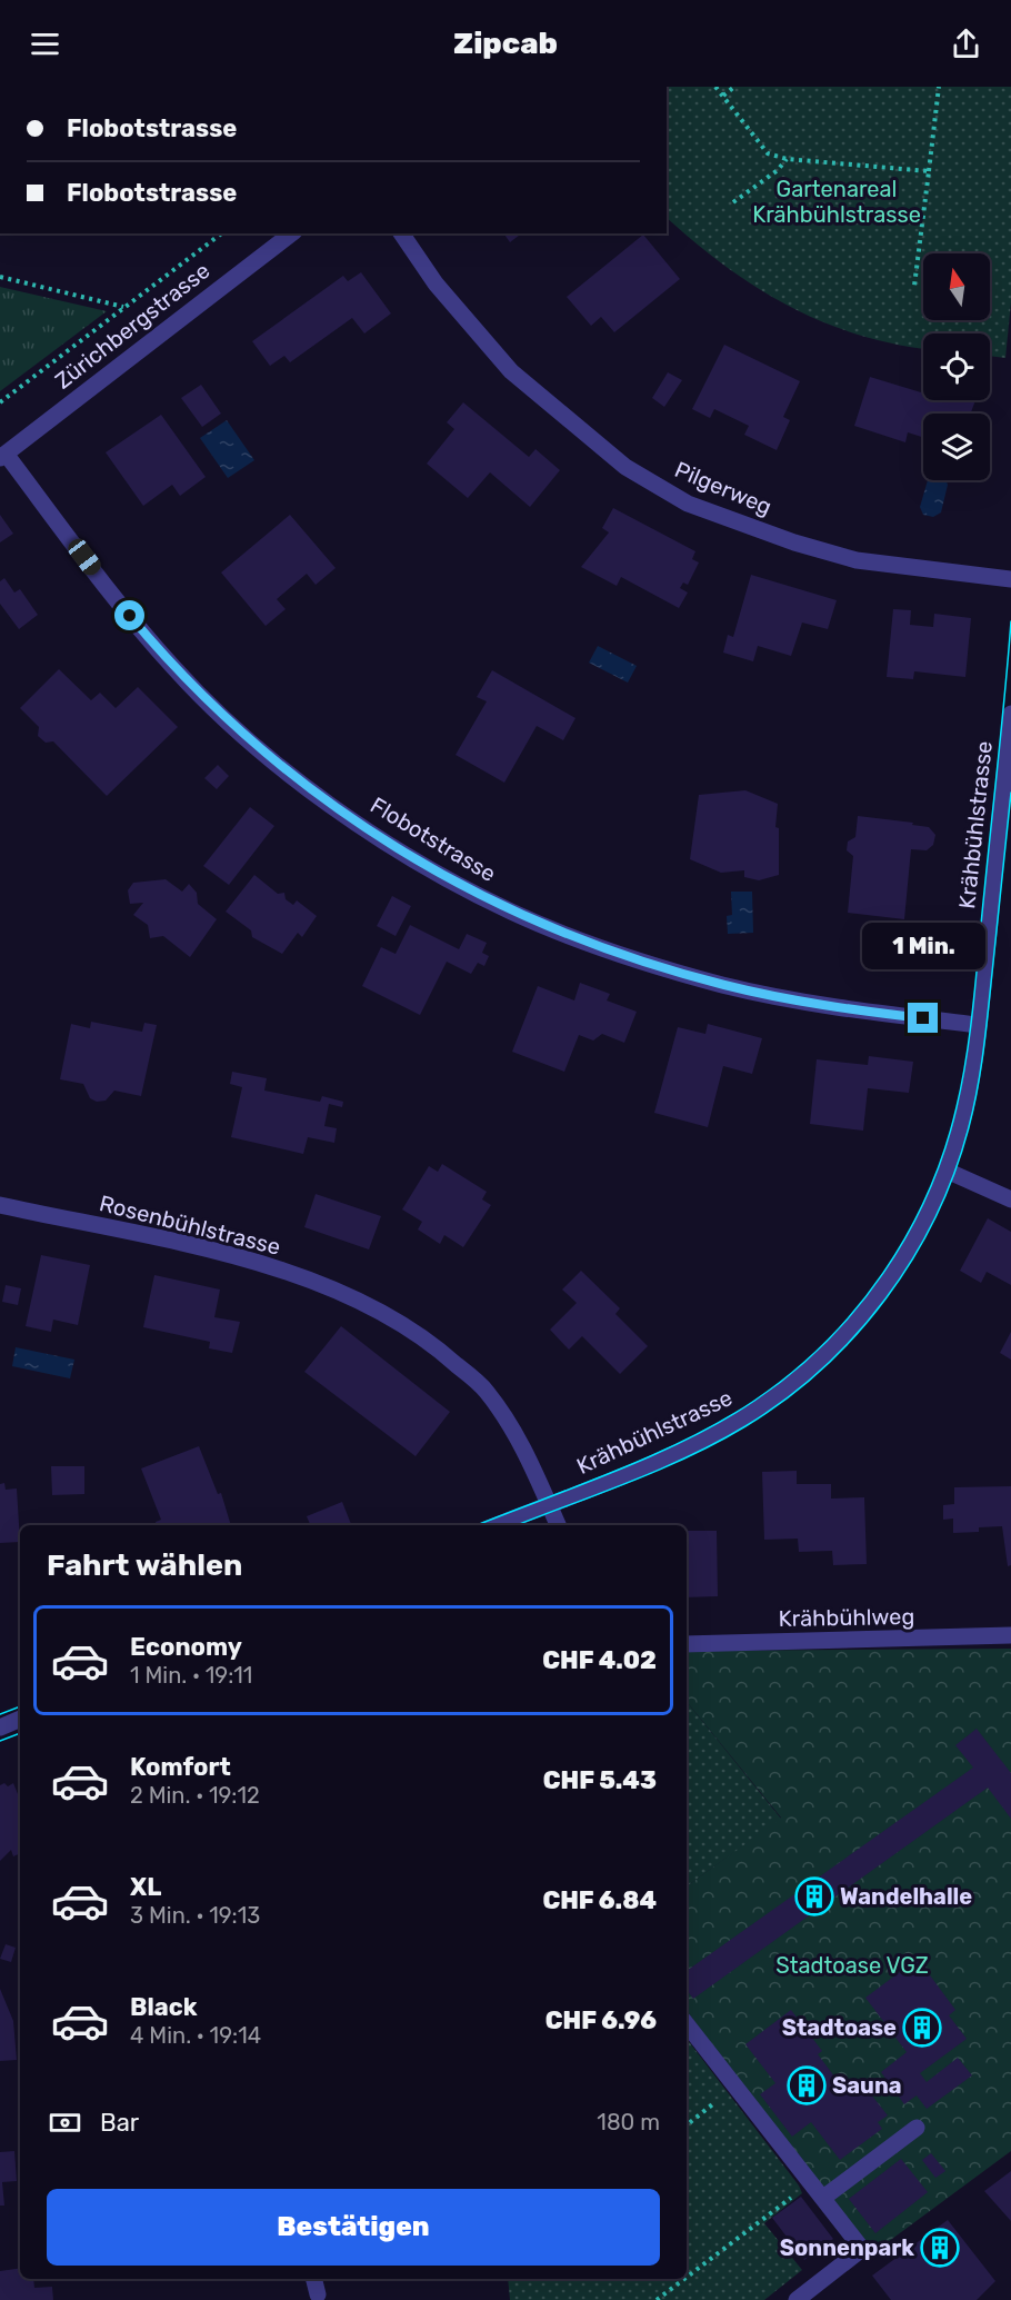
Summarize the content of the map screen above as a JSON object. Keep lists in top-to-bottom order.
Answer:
{
  "streets": {
    "street": [
      "Zürichbergstrasse",
      "Pilgerweg",
      "Krähbühlstrasse",
      "Flobotstrasse",
      "Rosenbühlstrasse",
      "Krähbühlweg"
    ]
  },
  "crossings": [
    ["Zürichbergstrasse", "Flobotstrasse"],
    ["Krähbühlstrasse", "Flobotstrasse"],
    ["Krähbühlstrasse", "Rosenbühlstrasse"]
  ],
  "parks": ["Gartenareal Krähbühlstrasse", "Stadtoase VGZ"],
  "places": {
    "building": [
      "Wandelhalle",
      "Stadtoase",
      "Sauna",
      "Sonnenpark"
    ]
  },
  "north": "top",
  "page": {
    "header": "Zipcab",
    "banner": ["Flobotstrasse", "Flobotstrasse"],
    "bubble": "1 Min.",
    "heading": "Fahrt wählen",
    "list": [
      {
        "name": "Economy",
        "note": "1 Min. · 19:11",
        "value": "CHF 4.02"
      },
      {
        "name": "Komfort",
        "note": "2 Min. · 19:12",
        "value": "CHF 5.43"
      },
      {
        "name": "XL",
        "note": "3 Min. · 19:13",
        "value": "CHF 6.84"
      },
      {
        "name": "Black",
        "note": "4 Min. · 19:14",
        "value": "CHF 6.96"
      }
    ],
    "pay": ["Bar", "180 m"],
    "buttons": "Bestätigen"
  }
}
